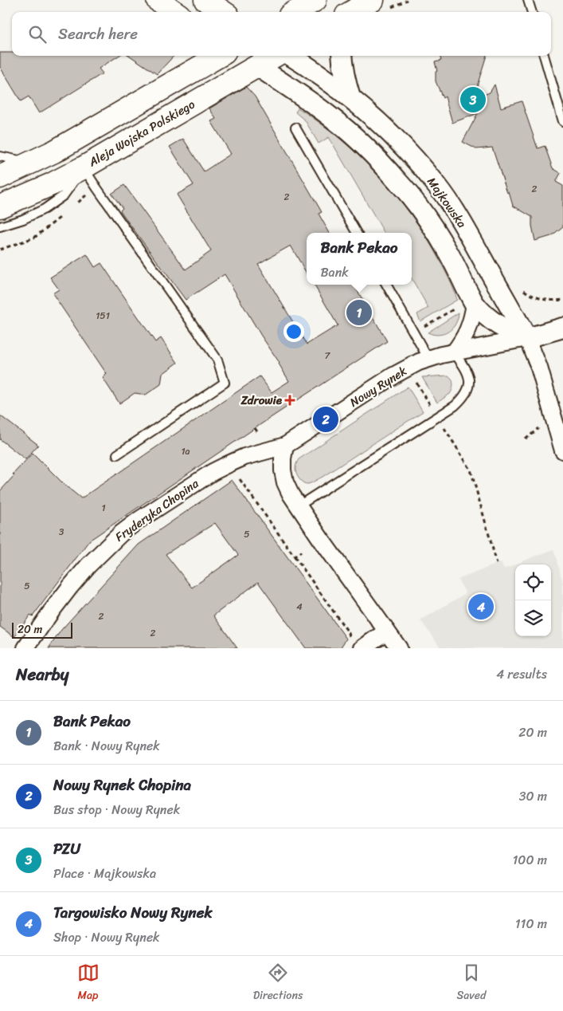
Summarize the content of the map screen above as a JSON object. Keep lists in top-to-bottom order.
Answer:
{
  "streets": {
    "main road": ["Aleja Wojska Polskiego"],
    "street": ["Majkowska", "Nowy Rynek", "Fryderyka Chopina"]
  },
  "crossings": [
    ["Majkowska", "Nowy Rynek"],
    ["Nowy Rynek", "Fryderyka Chopina"]
  ],
  "places": {
    "health": ["Zdrowie"]
  },
  "house_numbers": [
    "2",
    "2",
    "151",
    "7",
    "1a",
    "1",
    "3",
    "5",
    "5",
    "4",
    "2",
    "2"
  ],
  "scale_bar": "20 m",
  "page": {
    "search": "Search here",
    "pins": [
      "3",
      "1",
      "2",
      "4"
    ],
    "popup": ["Bank Pekao", "Bank"],
    "scale": "20 m",
    "heading": ["Nearby", "4 results"],
    "list": [
      {
        "mark": "1",
        "name": "Bank Pekao",
        "note": "Bank · Nowy Rynek",
        "value": "20 m"
      },
      {
        "mark": "2",
        "name": "Nowy Rynek Chopina",
        "note": "Bus stop · Nowy Rynek",
        "value": "30 m"
      },
      {
        "mark": "3",
        "name": "PZU",
        "note": "Place · Majkowska",
        "value": "100 m"
      },
      {
        "mark": "4",
        "name": "Targowisko Nowy Rynek",
        "note": "Shop · Nowy Rynek",
        "value": "110 m"
      }
    ],
    "nav": ["Map", "Directions", "Saved"]
  }
}
